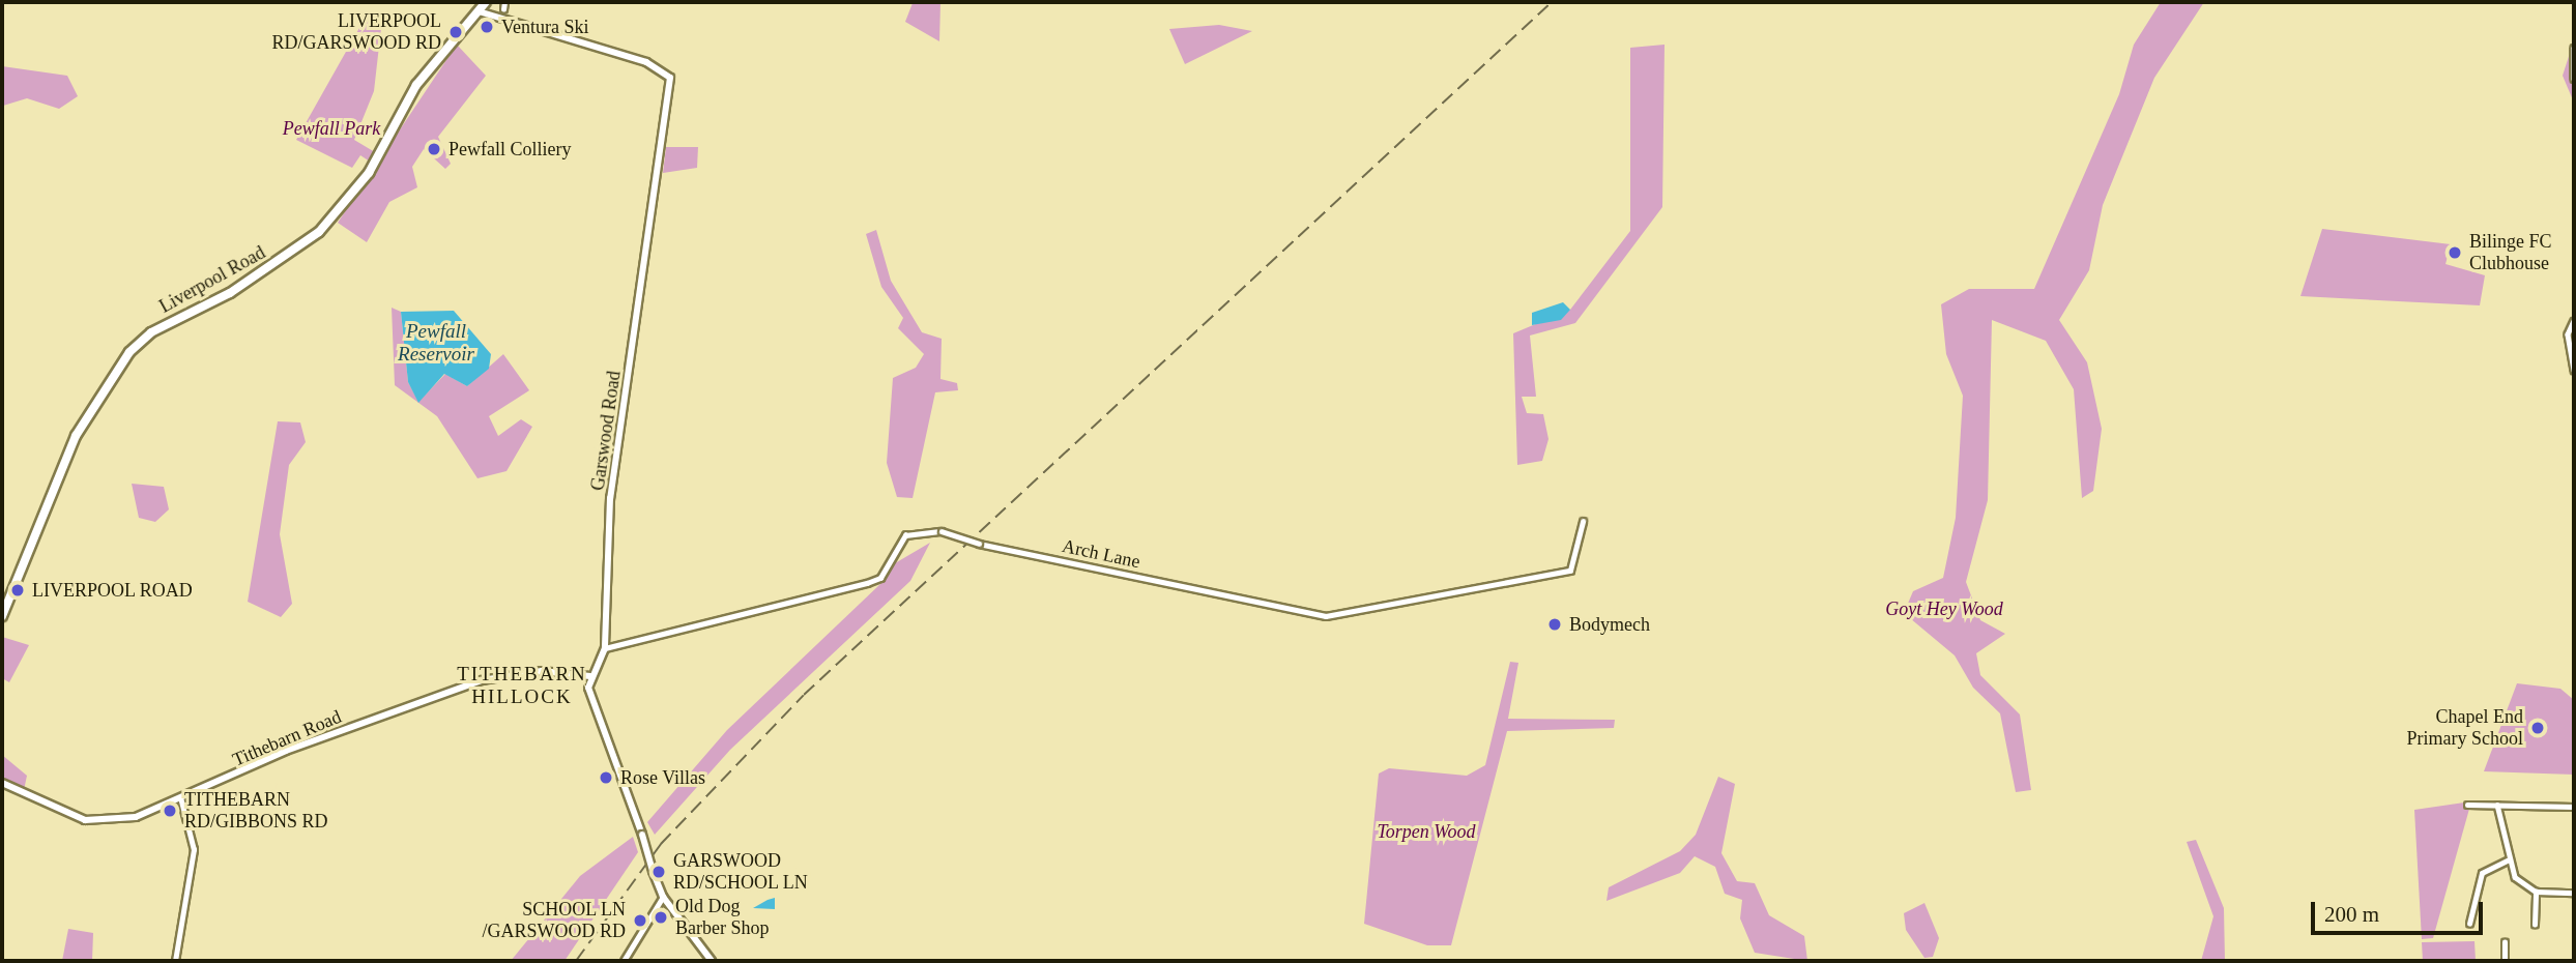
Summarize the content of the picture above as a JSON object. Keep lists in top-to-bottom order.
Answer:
{
  "streets": {
    "highway": ["Liverpool Road"],
    "street": ["Garswood Road", "Arch Lane", "Tithebarn Road"]
  },
  "crossings": [
    ["Liverpool Road", "Garswood Road"],
    ["Garswood Road", "Arch Lane"],
    ["Garswood Road", "Tithebarn Road"]
  ],
  "districts": ["TITHEBARN HILLOCK"],
  "water": ["Pewfall Reservoir"],
  "parks": ["Pewfall Park", "Goyt Hey Wood", "Torpen Wood"],
  "places": [
    "Ventura Ski",
    "LIVERPOOL RD/GARSWOOD RD",
    "Pewfall Colliery",
    "Bilinge FC Clubhouse",
    "LIVERPOOL ROAD",
    "Bodymech",
    "Chapel End Primary School",
    "Rose Villas",
    "TITHEBARN RD/GIBBONS RD",
    "GARSWOOD RD/SCHOOL LN",
    "Old Dog Barber Shop",
    "SCHOOL LN /GARSWOOD RD"
  ],
  "scale_bar": "200 m"
}
